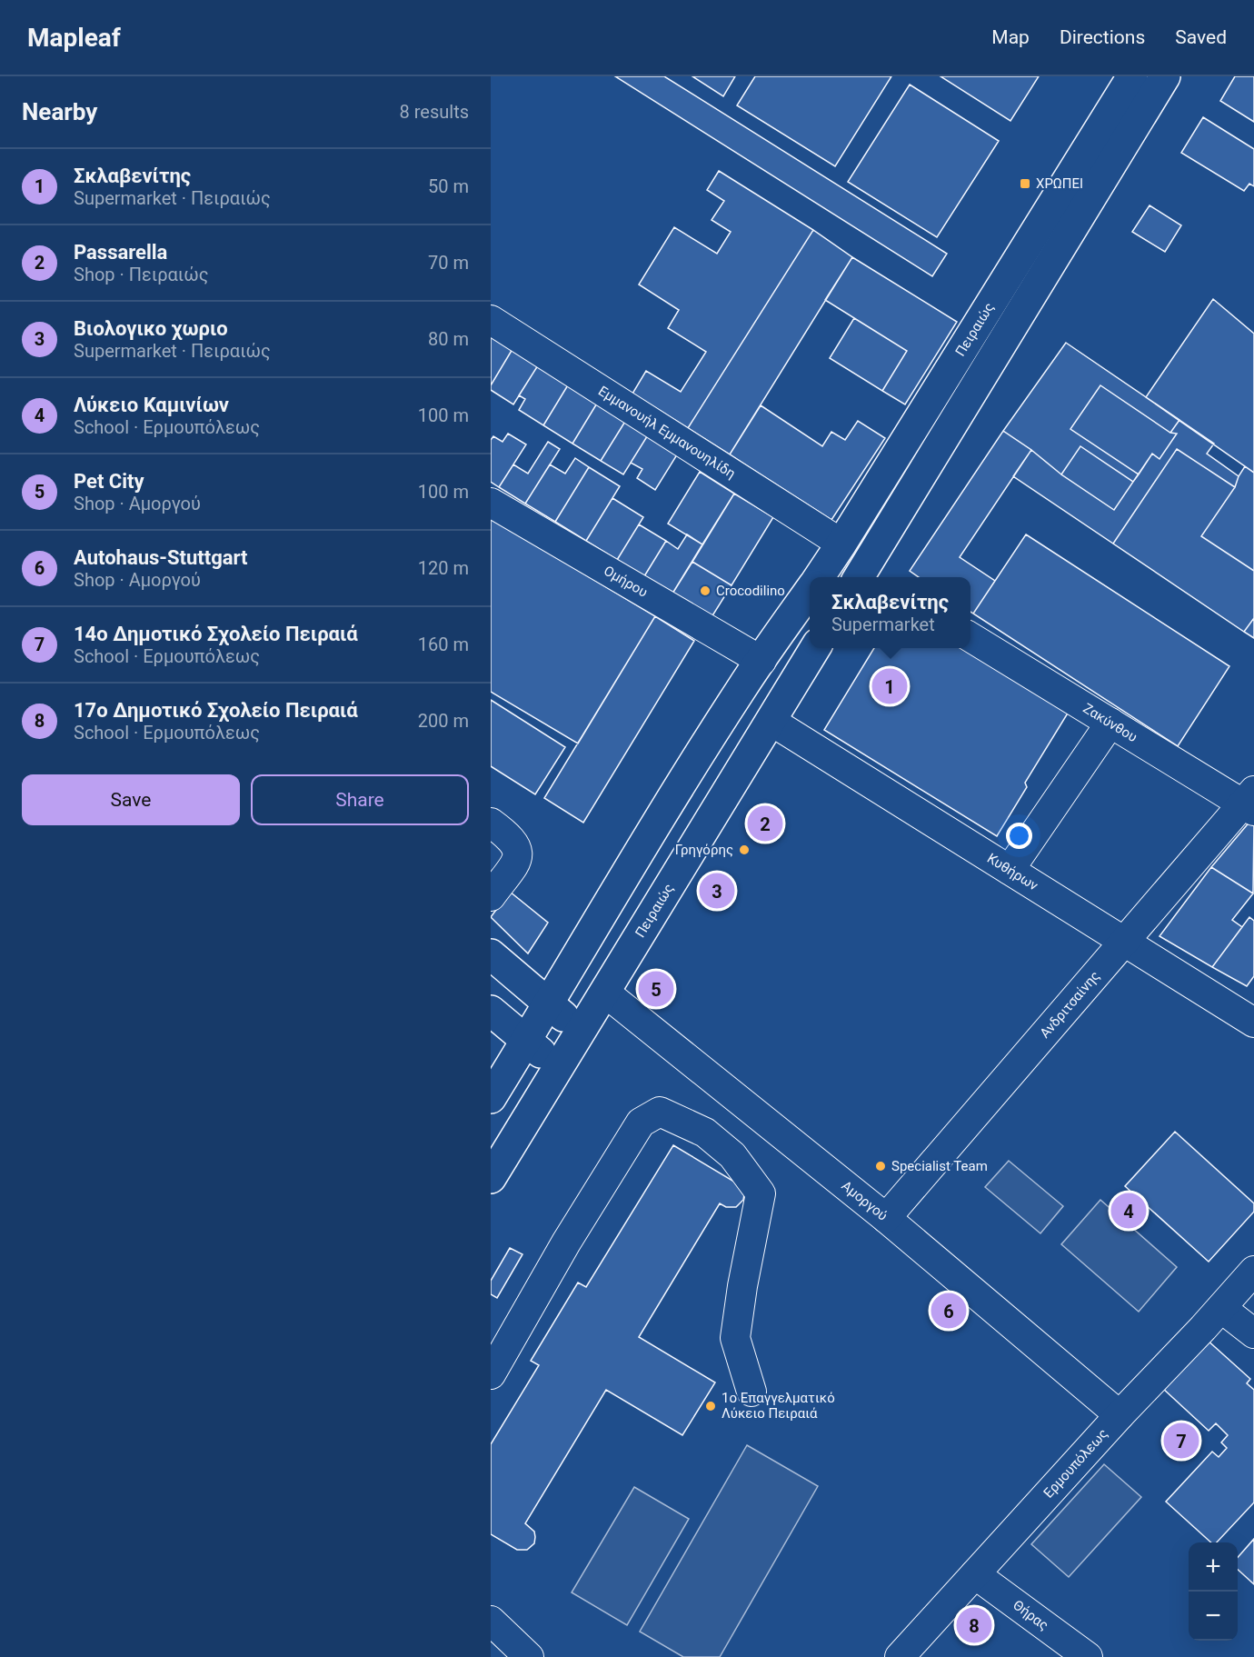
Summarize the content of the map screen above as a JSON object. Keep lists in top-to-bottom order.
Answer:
{
  "streets": {
    "main road": ["Πειραιώς"],
    "street": [
      "Εμμανουήλ Εμμανουηλίδη",
      "Ομήρου",
      "Ζακύνθου",
      "Κυθήρων",
      "Ανδριτσαίνης",
      "Αμοργού",
      "Ερμουπόλεως",
      "Θήρας"
    ]
  },
  "crossings": [
    ["Πειραιώς", "Εμμανουήλ Εμμανουηλίδη"],
    ["Πειραιώς", "Κυθήρων"],
    ["Πειραιώς", "Αμοργού"],
    ["Ζακύνθου", "Ανδριτσαίνης"],
    ["Κυθήρων", "Ανδριτσαίνης"],
    ["Ανδριτσαίνης", "Αμοργού"],
    ["Αμοργού", "Ερμουπόλεως"],
    ["Ερμουπόλεως", "Θήρας"]
  ],
  "places": {
    "transit": ["ΧΡΩΠΕΙ"],
    "other": [
      "Crocodilino",
      "Γρηγόρης",
      "Specialist Team",
      "1ο Επαγγελματικό Λύκειο Πειραιά"
    ]
  },
  "page": {
    "header": "Mapleaf",
    "nav": ["Map", "Directions", "Saved"],
    "heading": ["Nearby", "8 results"],
    "list": [
      {
        "mark": "1",
        "name": "Σκλαβενίτης",
        "note": "Supermarket · Πειραιώς",
        "value": "50 m"
      },
      {
        "mark": "2",
        "name": "Passarella",
        "note": "Shop · Πειραιώς",
        "value": "70 m"
      },
      {
        "mark": "3",
        "name": "Βιολογικο χωριο",
        "note": "Supermarket · Πειραιώς",
        "value": "80 m"
      },
      {
        "mark": "4",
        "name": "Λύκειο Καμινίων",
        "note": "School · Ερμουπόλεως",
        "value": "100 m"
      },
      {
        "mark": "5",
        "name": "Pet City",
        "note": "Shop · Αμοργού",
        "value": "100 m"
      },
      {
        "mark": "6",
        "name": "Autohaus-Stuttgart",
        "note": "Shop · Αμοργού",
        "value": "120 m"
      },
      {
        "mark": "7",
        "name": "14ο Δημοτικό Σχολείο Πειραιά",
        "note": "School · Ερμουπόλεως",
        "value": "160 m"
      },
      {
        "mark": "8",
        "name": "17ο Δημοτικό Σχολείο Πειραιά",
        "note": "School · Ερμουπόλεως",
        "value": "200 m"
      }
    ],
    "popup": ["Σκλαβενίτης", "Supermarket"],
    "pins": [
      "1",
      "2",
      "3",
      "5",
      "4",
      "6",
      "7",
      "8"
    ],
    "buttons": ["Save", "Share"],
    "map_buttons": ["+", "−"]
  }
}
